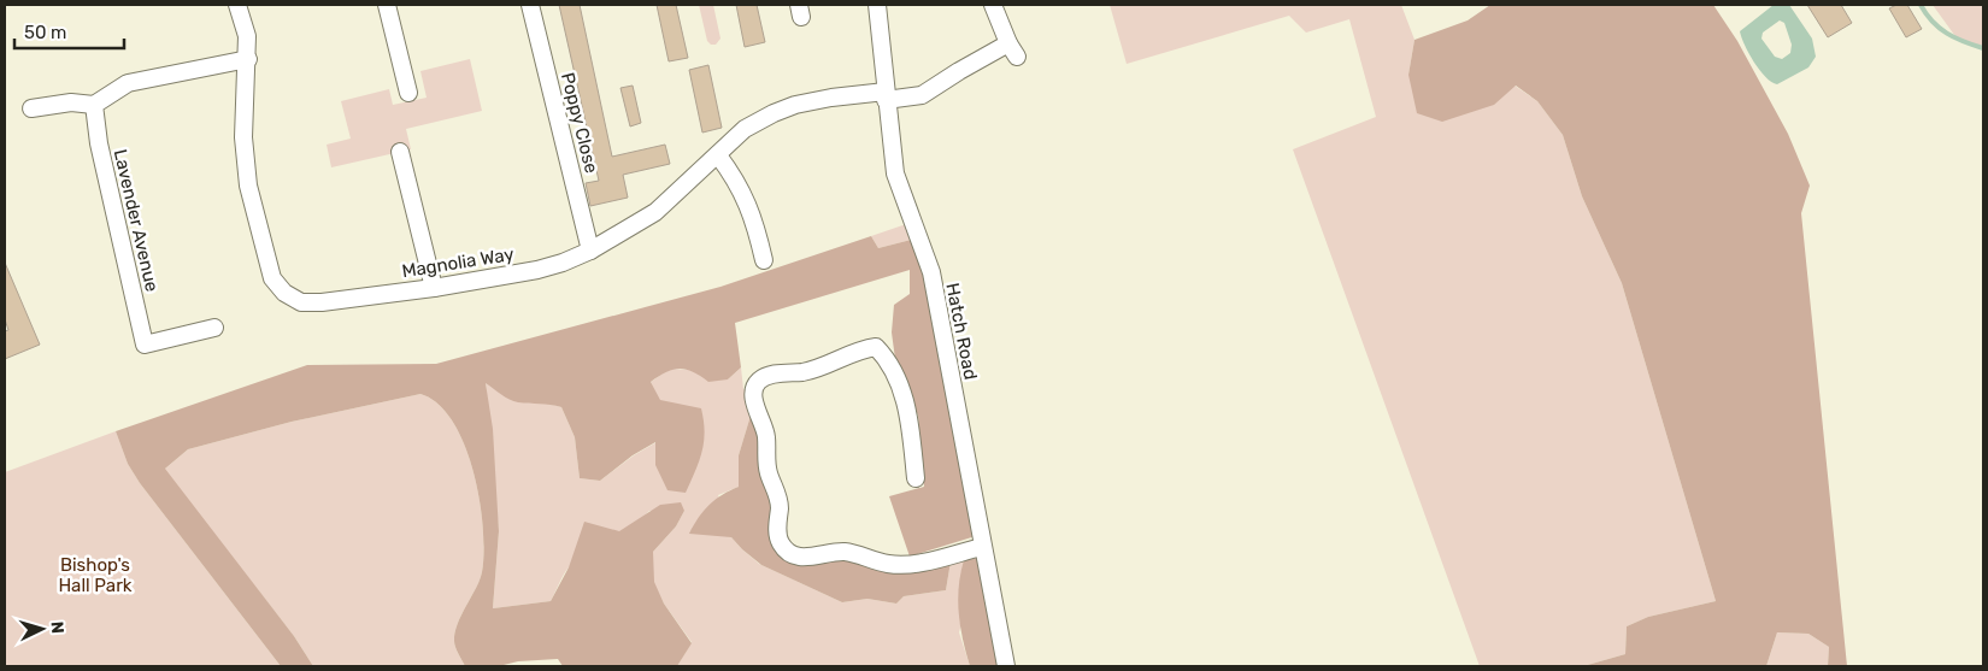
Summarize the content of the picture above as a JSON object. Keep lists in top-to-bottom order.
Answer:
{
  "streets": {
    "street": [
      "Poppy Close",
      "Lavender Avenue",
      "Magnolia Way",
      "Hatch Road"
    ]
  },
  "crossings": [
    ["Poppy Close", "Magnolia Way"],
    ["Magnolia Way", "Hatch Road"]
  ],
  "parks": ["Bishop's Hall Park"],
  "scale_bar": "50 m",
  "north": "right"
}
